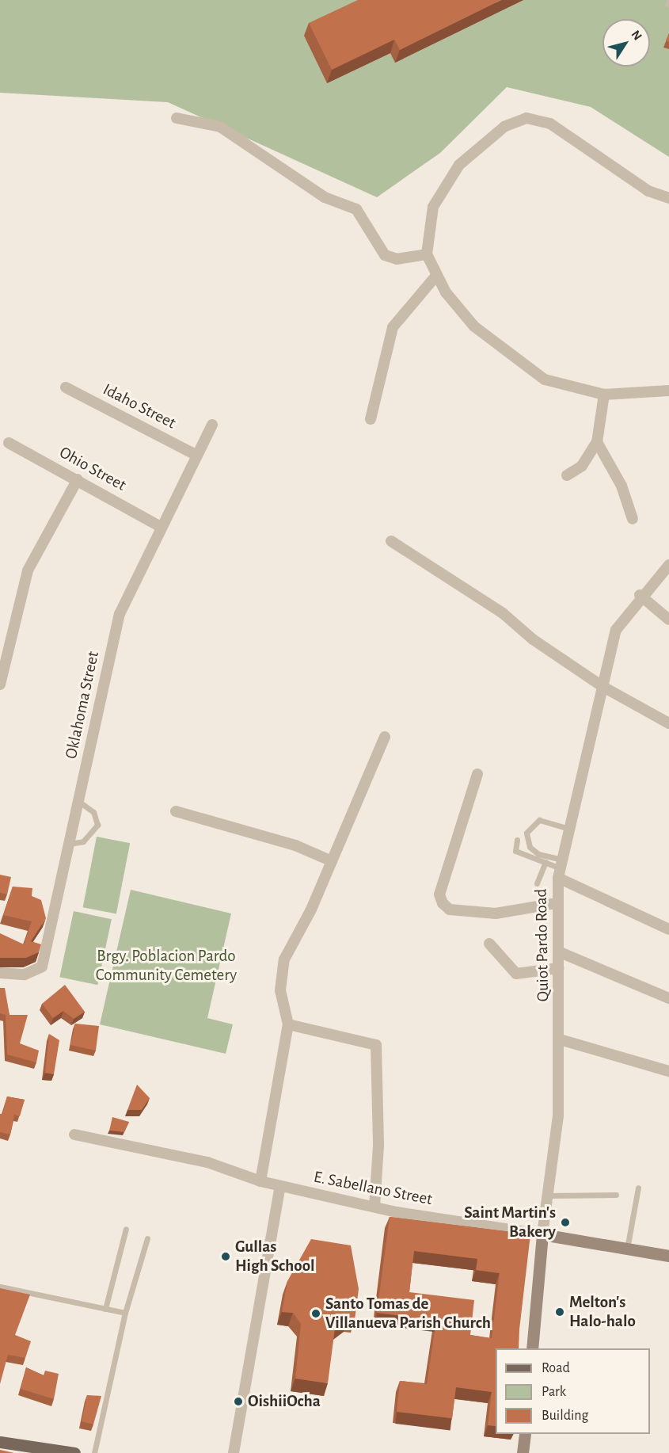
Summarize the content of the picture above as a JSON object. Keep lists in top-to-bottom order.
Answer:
{
  "streets": {
    "street": [
      "Idaho Street",
      "Ohio Street",
      "Oklahoma Street",
      "Quiot Pardo Road",
      "E. Sabellano Street"
    ]
  },
  "crossings": [
    ["Idaho Street", "Oklahoma Street"],
    ["Ohio Street", "Oklahoma Street"],
    ["Quiot Pardo Road", "E. Sabellano Street"]
  ],
  "parks": ["Brgy. Poblacion Pardo Community Cemetery"],
  "places": [
    "Saint Martin's Bakery",
    "Gullas High School",
    "Melton's Halo-halo",
    "Santo Tomas de Villanueva Parish Church",
    "OishiiOcha"
  ],
  "legend": ["Road", "Park", "Building"],
  "north": "top right"
}
